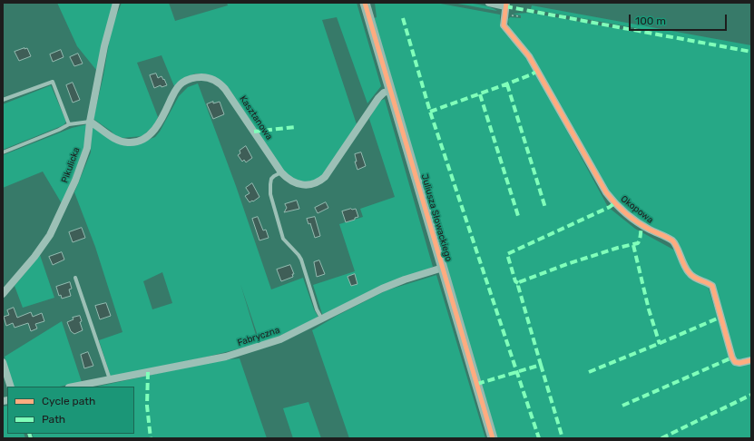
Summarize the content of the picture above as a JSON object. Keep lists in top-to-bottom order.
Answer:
{
  "streets": {
    "street": [
      "Kasztanowa",
      "Pikulicka",
      "Okopowa",
      "Juliusza Słowackiego",
      "Fabryczna"
    ]
  },
  "crossings": [
    ["Kasztanowa", "Pikulicka"],
    ["Kasztanowa", "Juliusza Słowackiego"],
    ["Juliusza Słowackiego", "Fabryczna"]
  ],
  "legend": ["Cycle path", "Path"],
  "scale_bar": "100 m"
}
